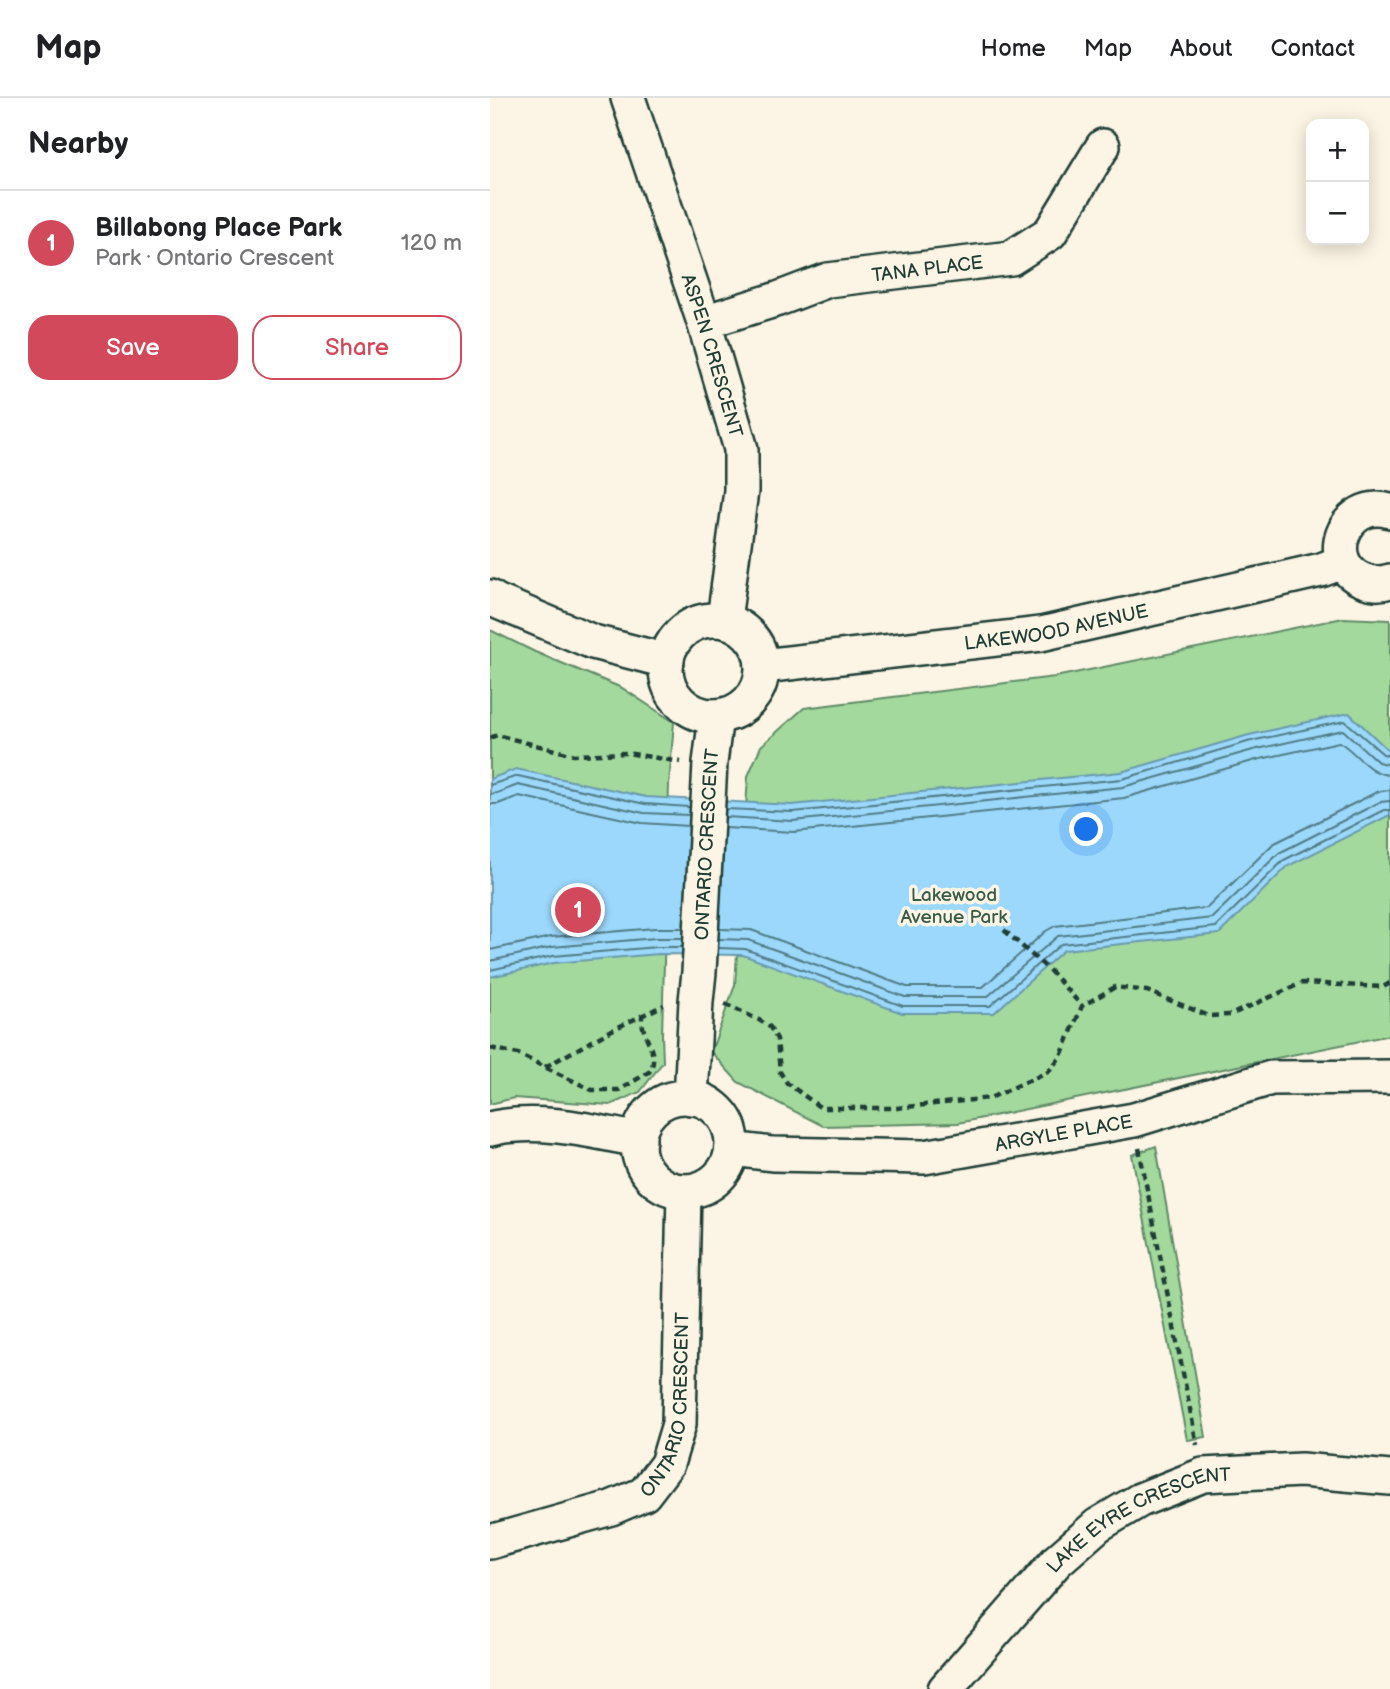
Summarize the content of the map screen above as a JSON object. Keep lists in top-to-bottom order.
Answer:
{
  "streets": {
    "street": [
      "TANA PLACE",
      "ASPEN CRESCENT",
      "LAKEWOOD AVENUE",
      "ONTARIO CRESCENT",
      "ARGYLE PLACE",
      "LAKE EYRE CRESCENT"
    ]
  },
  "crossings": [
    ["TANA PLACE", "ASPEN CRESCENT"],
    ["ASPEN CRESCENT", "LAKEWOOD AVENUE"],
    ["ASPEN CRESCENT", "ONTARIO CRESCENT"],
    ["LAKEWOOD AVENUE", "ONTARIO CRESCENT"],
    ["ONTARIO CRESCENT", "ARGYLE PLACE"]
  ],
  "parks": ["Lakewood Avenue Park"],
  "page": {
    "header": "Map",
    "nav": [
      "Home",
      "Map",
      "About",
      "Contact"
    ],
    "heading": "Nearby",
    "map_buttons": ["+", "−"],
    "list": [
      {
        "mark": "1",
        "name": "Billabong Place Park",
        "note": "Park · Ontario Crescent",
        "value": "120 m"
      }
    ],
    "buttons": ["Save", "Share"],
    "pins": "1"
  }
}
